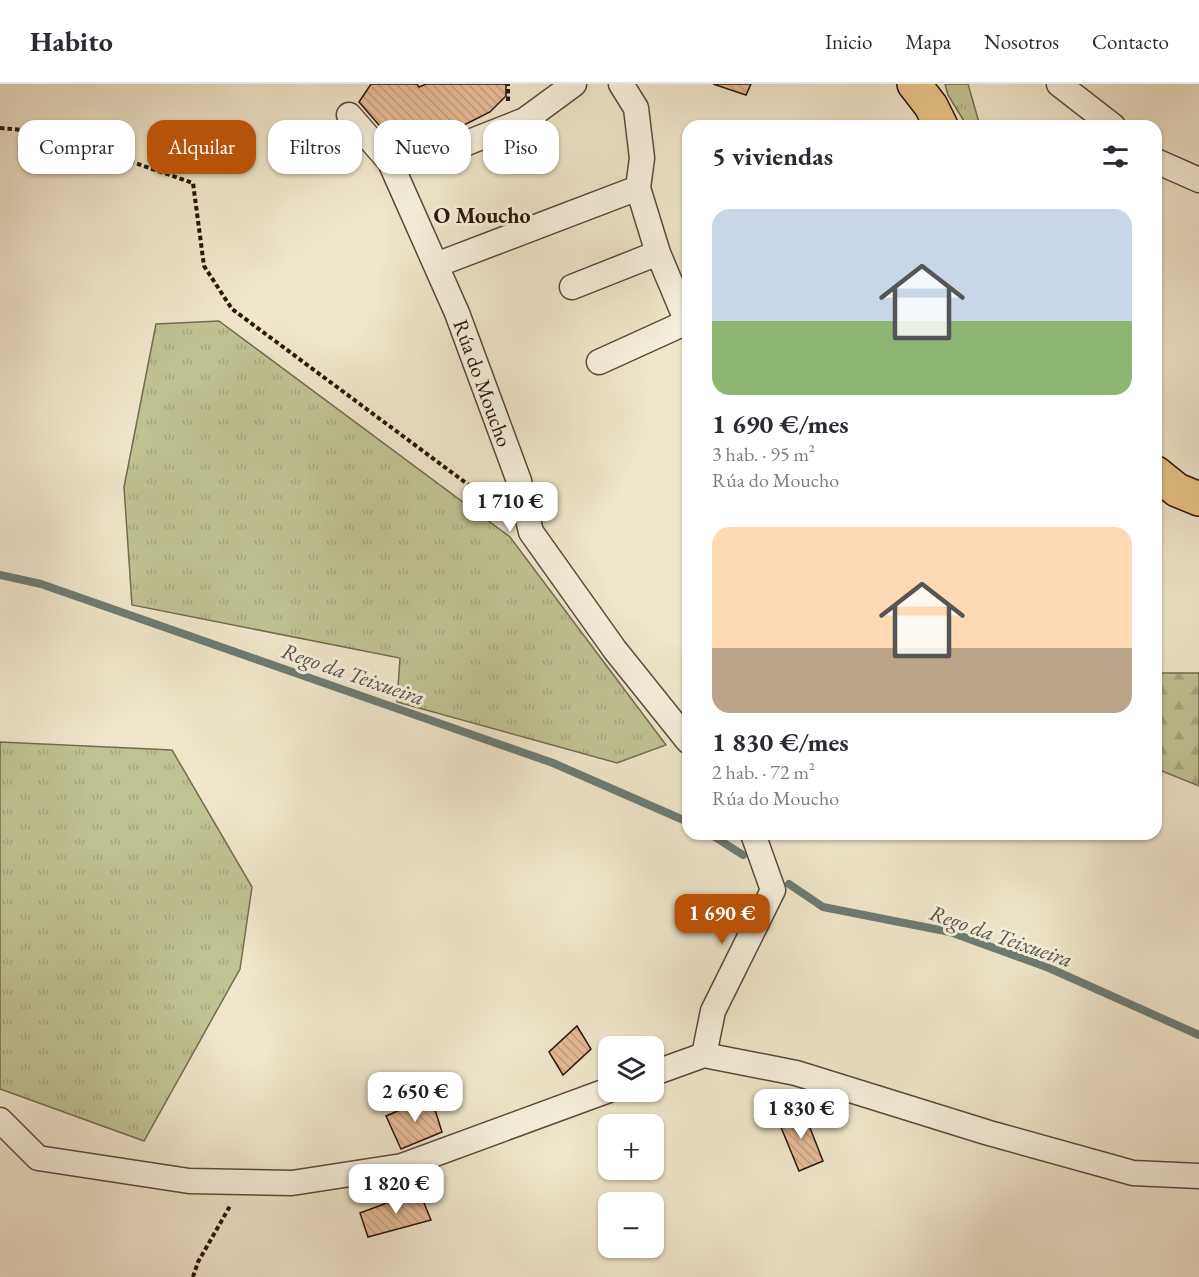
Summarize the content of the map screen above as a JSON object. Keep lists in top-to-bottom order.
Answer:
{
  "streets": {
    "street": ["Rúa do Moucho"]
  },
  "districts": ["O Moucho"],
  "water": ["Rego da Teixueira"],
  "page": {
    "header": "Habito",
    "nav": [
      "Inicio",
      "Mapa",
      "Nosotros",
      "Contacto"
    ],
    "chip": [
      "Comprar",
      "Alquilar",
      "Filtros",
      "Nuevo",
      "Piso"
    ],
    "heading": "5 viviendas",
    "list": [
      {
        "name": "1 690 €/mes",
        "note": "3 hab. · 95 m² · Rúa do Moucho"
      },
      {
        "name": "1 830 €/mes",
        "note": "2 hab. · 72 m² · Rúa do Moucho"
      }
    ],
    "price": [
      "1 710 €",
      "1 690 €",
      "2 650 €",
      "1 830 €",
      "1 820 €"
    ],
    "map_buttons": ["+", "−"]
  }
}
